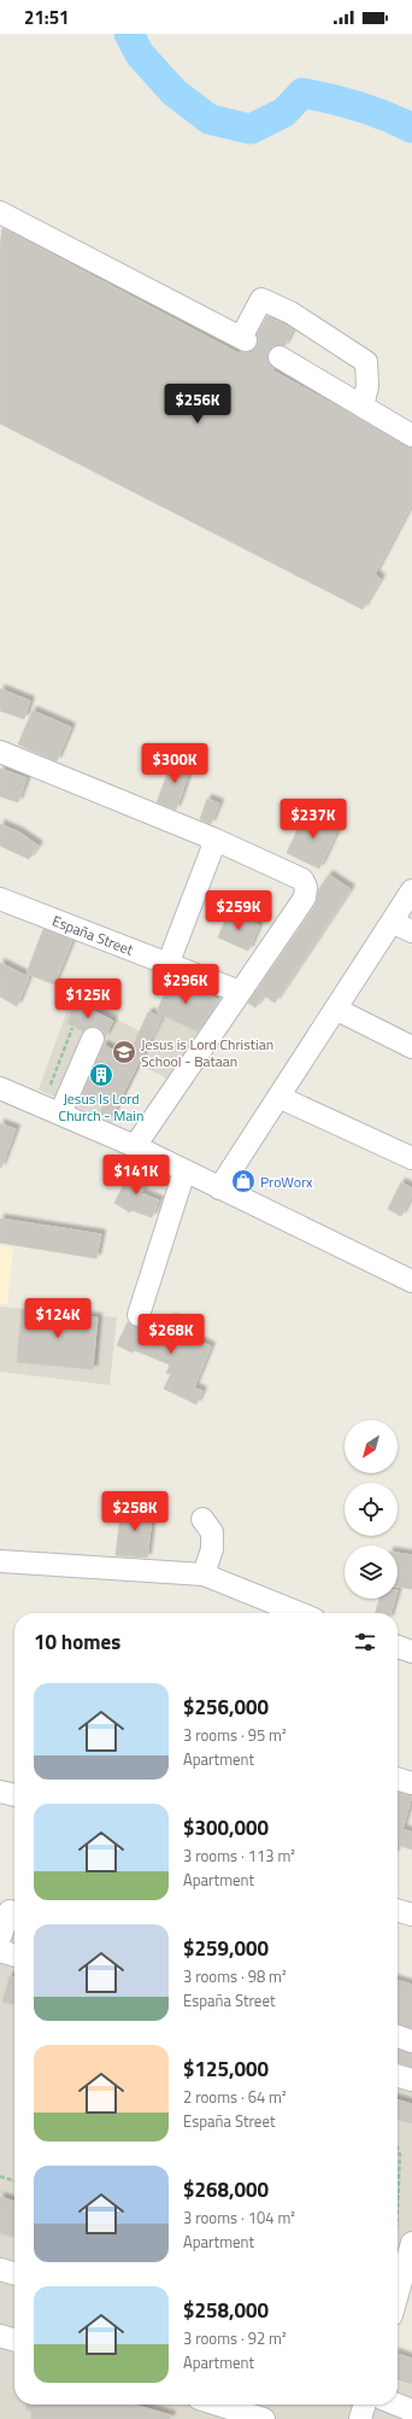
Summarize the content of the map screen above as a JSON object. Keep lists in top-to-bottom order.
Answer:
{
  "streets": {
    "street": ["España Street"]
  },
  "places": {
    "school or university": ["Jesus is Lord Christian School - Bataan"],
    "building": ["Jesus Is Lord Church - Main"],
    "shop": ["ProWorx"]
  },
  "north": "bottom left",
  "page": {
    "status": "21:51",
    "price": [
      "$256K",
      "$300K",
      "$237K",
      "$259K",
      "$296K",
      "$125K",
      "$141K",
      "$124K",
      "$268K",
      "$258K"
    ],
    "heading": "10 homes",
    "list": [
      {
        "name": "$256,000",
        "note": "3 rooms · 95 m² · Apartment"
      },
      {
        "name": "$300,000",
        "note": "3 rooms · 113 m² · Apartment"
      },
      {
        "name": "$259,000",
        "note": "3 rooms · 98 m² · España Street"
      },
      {
        "name": "$125,000",
        "note": "2 rooms · 64 m² · España Street"
      },
      {
        "name": "$268,000",
        "note": "3 rooms · 104 m² · Apartment"
      },
      {
        "name": "$258,000",
        "note": "3 rooms · 92 m² · Apartment"
      }
    ]
  }
}
